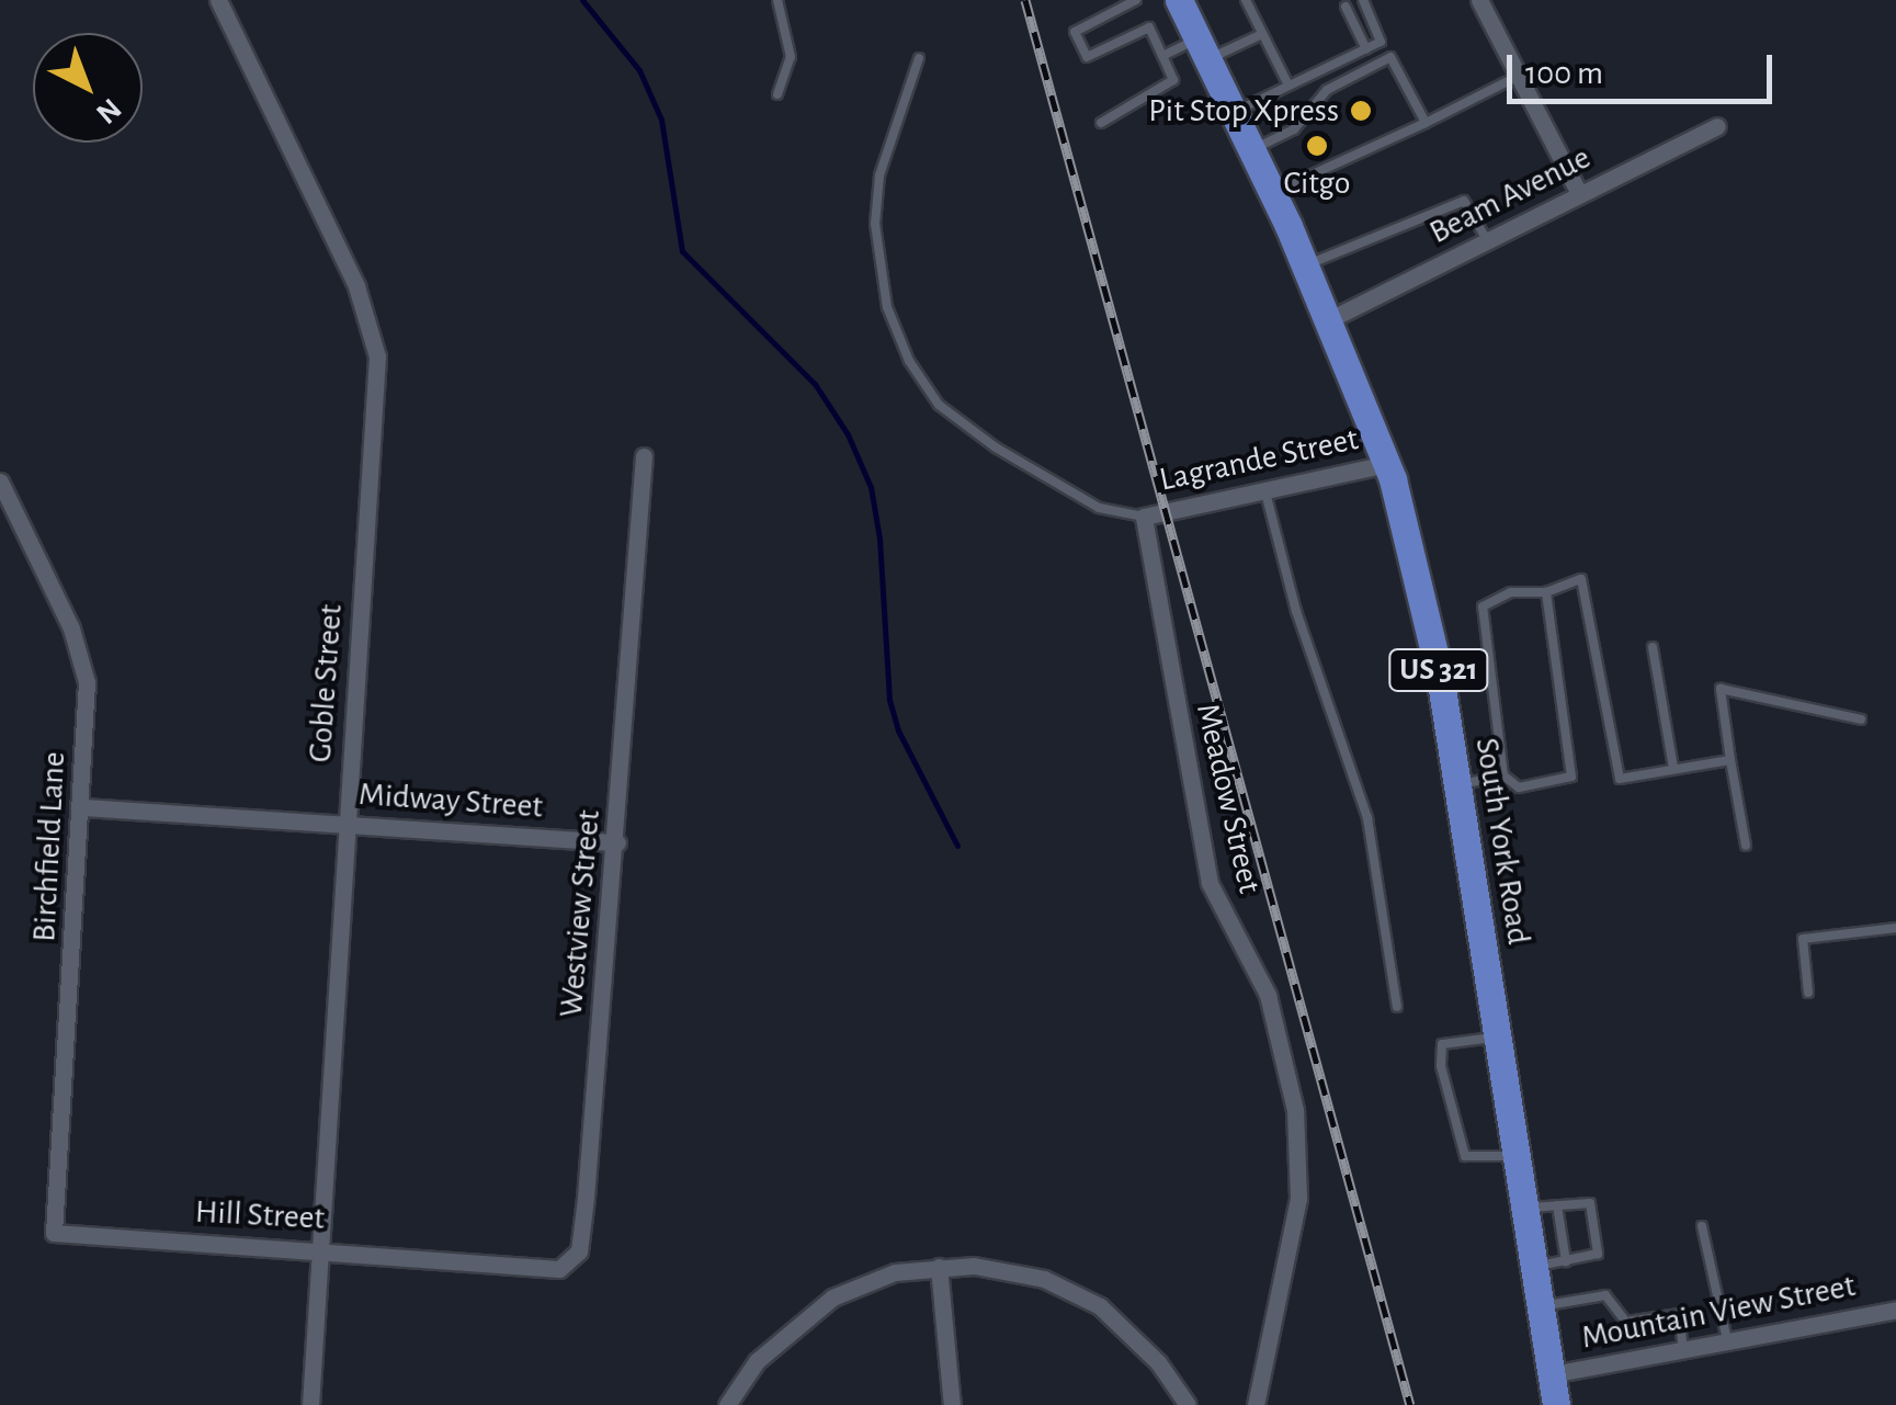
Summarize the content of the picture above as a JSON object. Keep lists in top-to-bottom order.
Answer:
{
  "streets": {
    "main road": ["US 321", "South York Road"],
    "street": [
      "Beam Avenue",
      "Lagrande Street",
      "Goble Street",
      "Meadow Street",
      "Midway Street",
      "Birchfield Lane",
      "Westview Street",
      "Hill Street",
      "Mountain View Street"
    ]
  },
  "crossings": [
    ["Beam Avenue", "South York Road"],
    ["Lagrande Street", "Meadow Street"],
    ["Lagrande Street", "South York Road"],
    ["Goble Street", "Midway Street"],
    ["Goble Street", "Hill Street"],
    ["Midway Street", "Birchfield Lane"],
    ["Midway Street", "Westview Street"],
    ["South York Road", "Mountain View Street"],
    ["Birchfield Lane", "Hill Street"],
    ["Westview Street", "Hill Street"]
  ],
  "places": ["Pit Stop Xpress", "Citgo"],
  "scale_bar": "100 m",
  "north": "bottom right"
}
